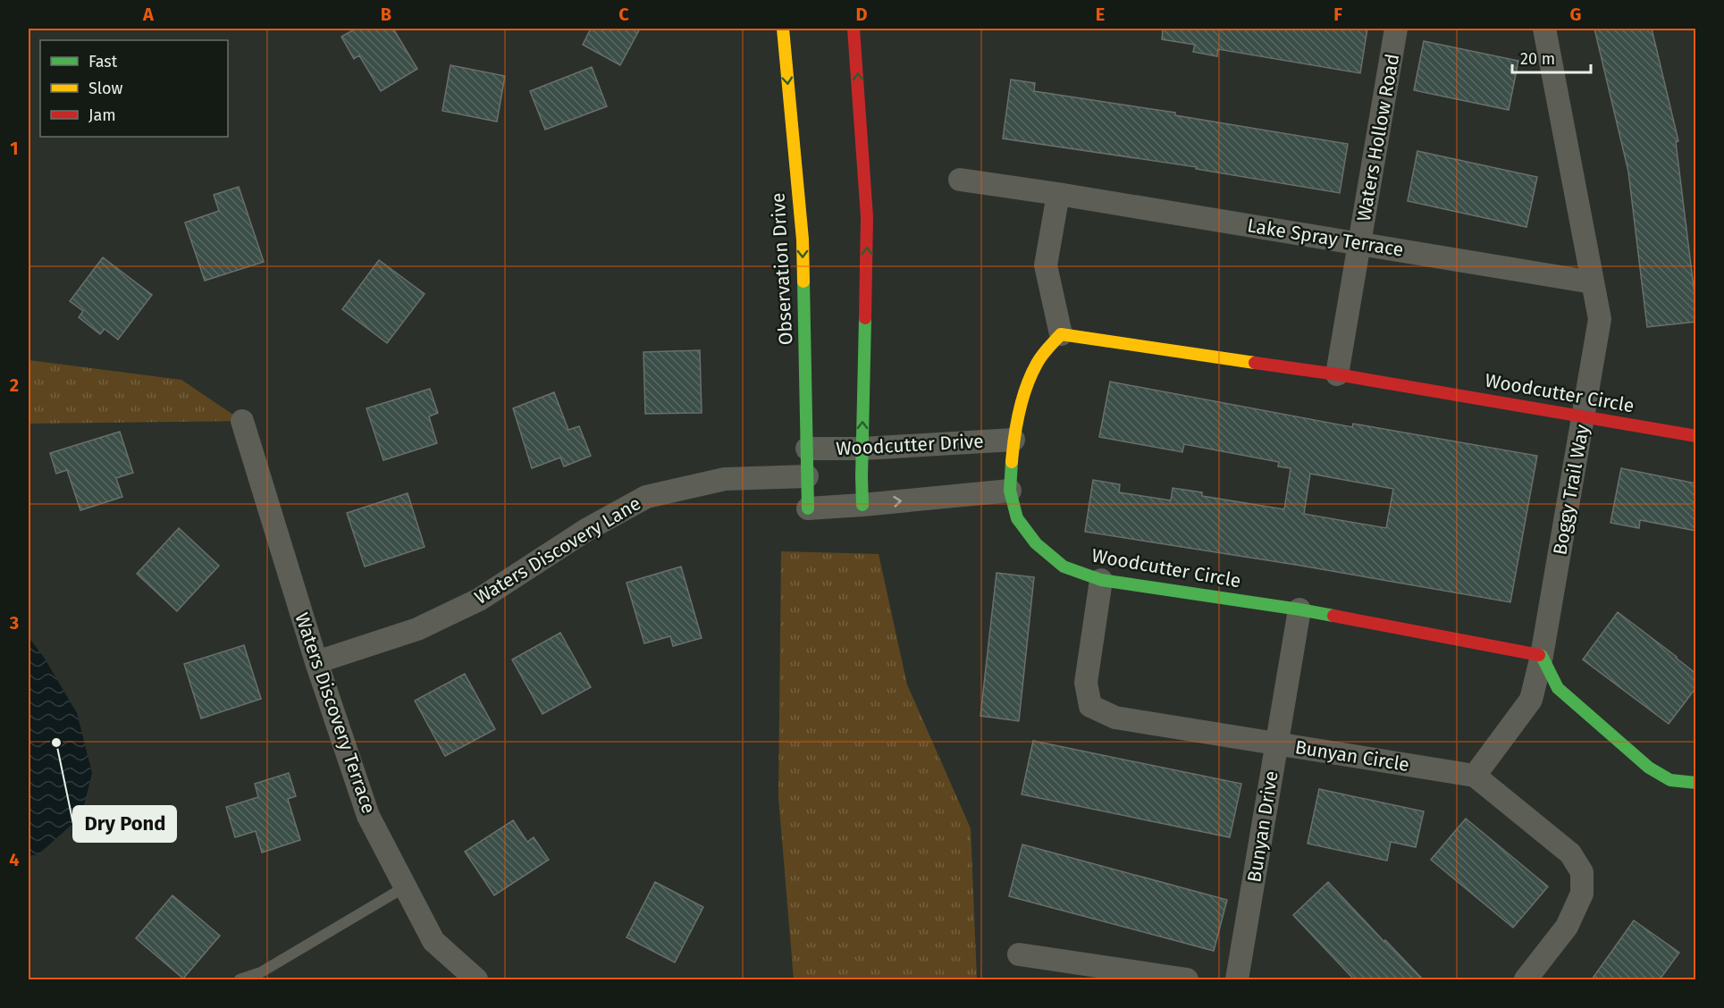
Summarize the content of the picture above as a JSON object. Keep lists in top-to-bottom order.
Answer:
{
  "streets": {
    "street": [
      "Waters Hollow Road",
      "Lake Spray Terrace",
      "Observation Drive",
      "Woodcutter Circle",
      "Woodcutter Drive",
      "Boggy Trail Way",
      "Waters Discovery Lane",
      "Waters Discovery Terrace",
      "Bunyan Circle",
      "Bunyan Drive"
    ]
  },
  "crossings": [
    ["Waters Hollow Road", "Lake Spray Terrace"],
    ["Waters Hollow Road", "Woodcutter Circle"],
    ["Lake Spray Terrace", "Boggy Trail Way"],
    ["Observation Drive", "Woodcutter Drive"],
    ["Observation Drive", "Waters Discovery Lane"],
    ["Woodcutter Circle", "Woodcutter Drive"],
    ["Woodcutter Circle", "Boggy Trail Way"],
    ["Woodcutter Circle", "Bunyan Circle"],
    ["Woodcutter Circle", "Bunyan Drive"],
    ["Boggy Trail Way", "Bunyan Circle"],
    ["Waters Discovery Lane", "Waters Discovery Terrace"],
    ["Bunyan Circle", "Bunyan Drive"]
  ],
  "places": ["Dry Pond"],
  "legend": ["Fast", "Slow", "Jam"],
  "scale_bar": "20 m",
  "grid": {
    "columns": [
      "A",
      "B",
      "C",
      "D",
      "E",
      "F",
      "G"
    ],
    "rows": [
      "1",
      "2",
      "3",
      "4"
    ]
  }
}
